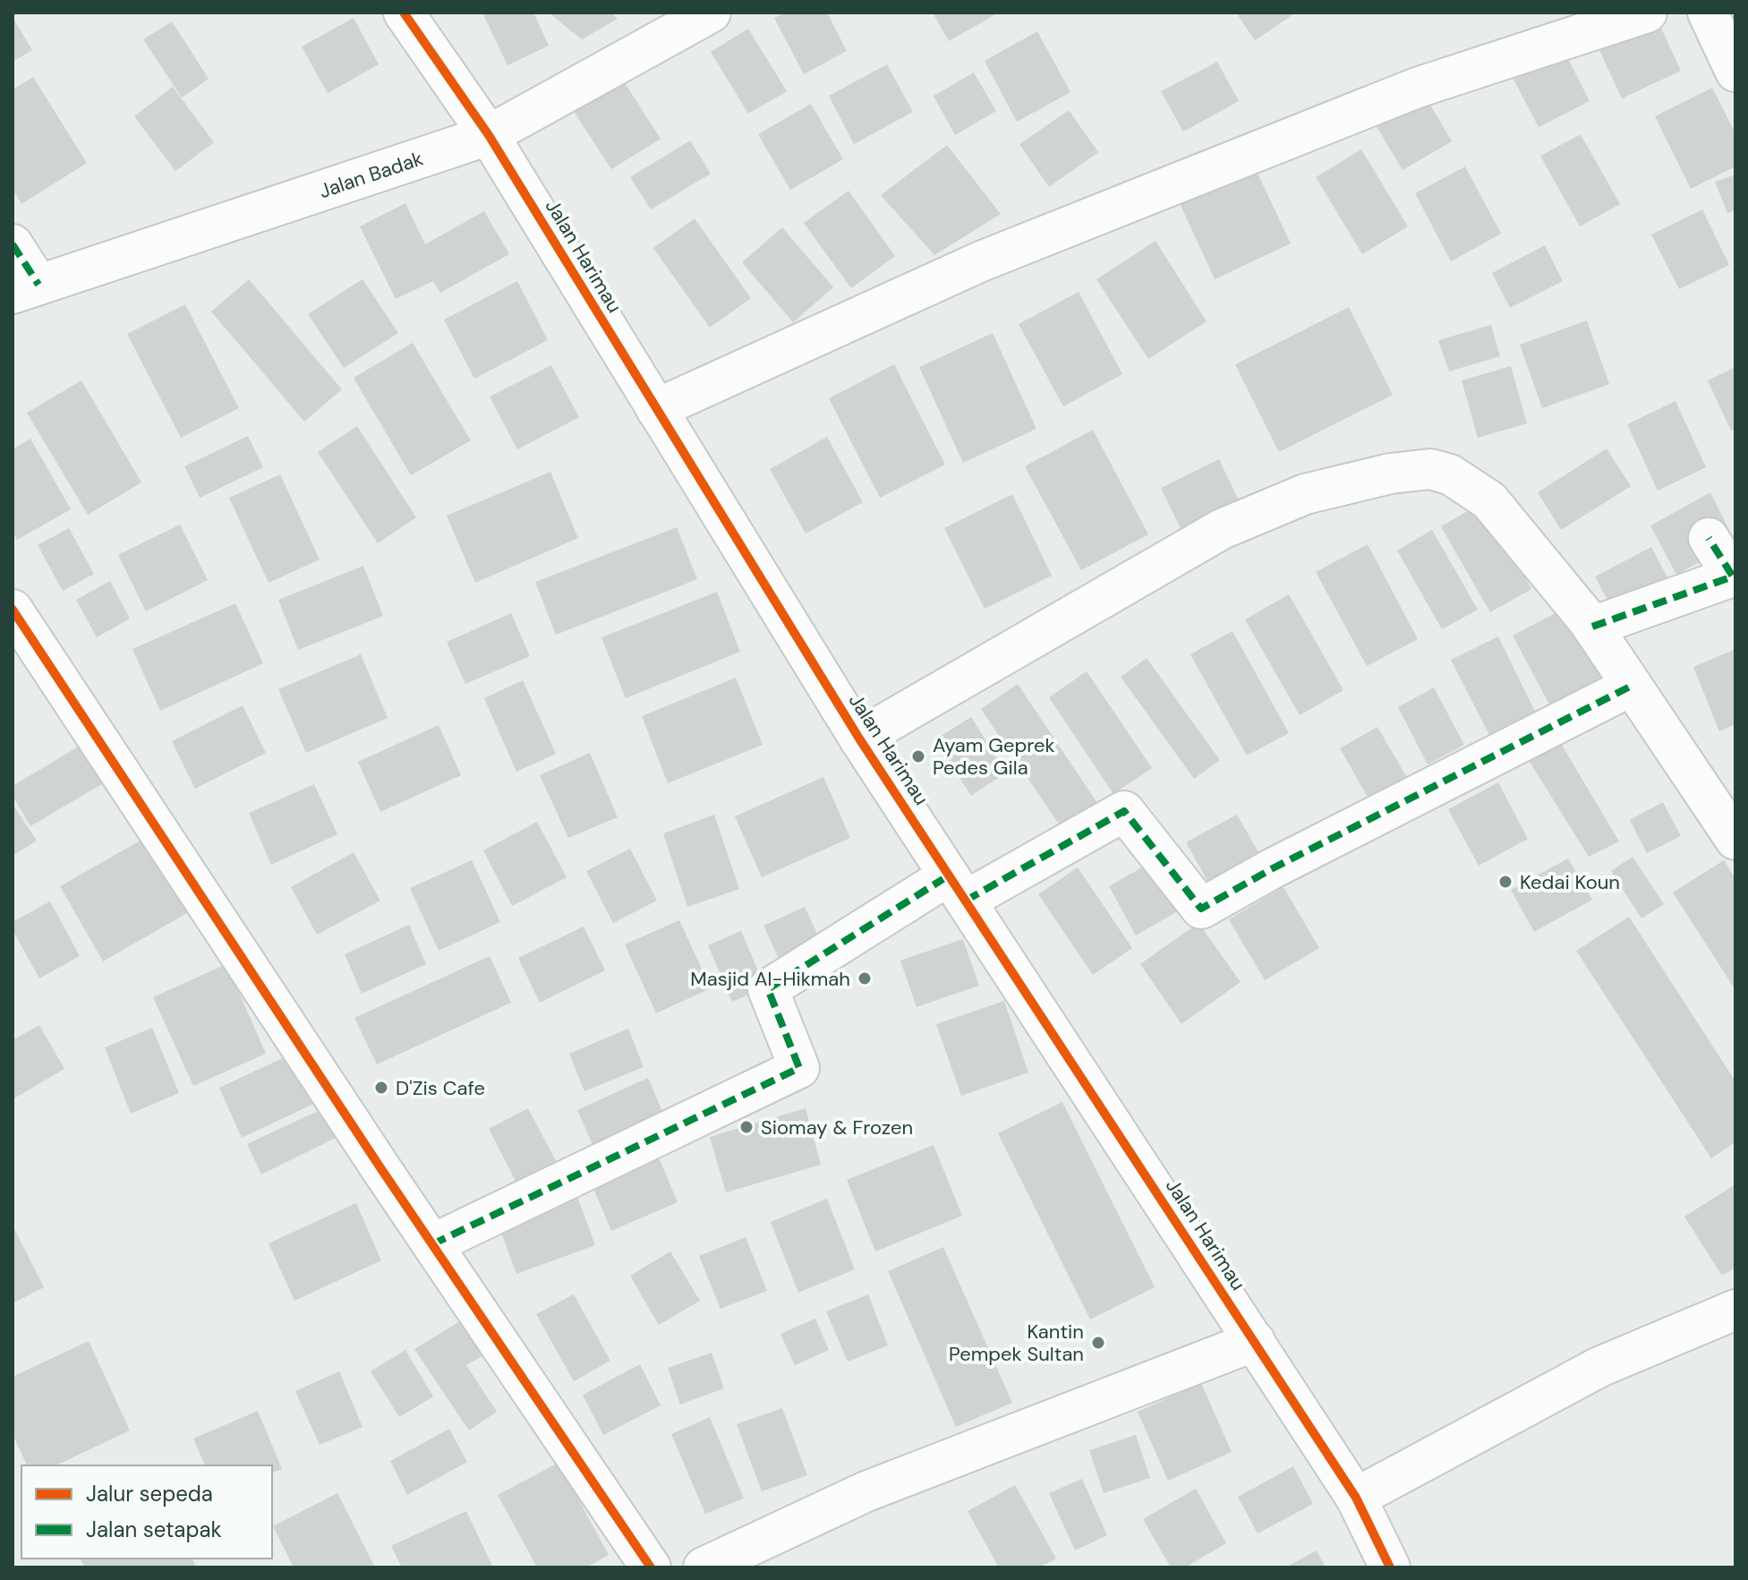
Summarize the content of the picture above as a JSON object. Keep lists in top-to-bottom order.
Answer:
{
  "streets": {
    "street": ["Jalan Badak", "Jalan Harimau"]
  },
  "crossings": [
    ["Jalan Badak", "Jalan Harimau"]
  ],
  "places": [
    "Ayam Geprek Pedes Gila",
    "Kedai Koun",
    "Masjid Al-Hikmah",
    "D'Zis Cafe",
    "Siomay & Frozen",
    "Kantin Pempek Sultan"
  ],
  "legend": ["Jalur sepeda", "Jalan setapak"]
}
